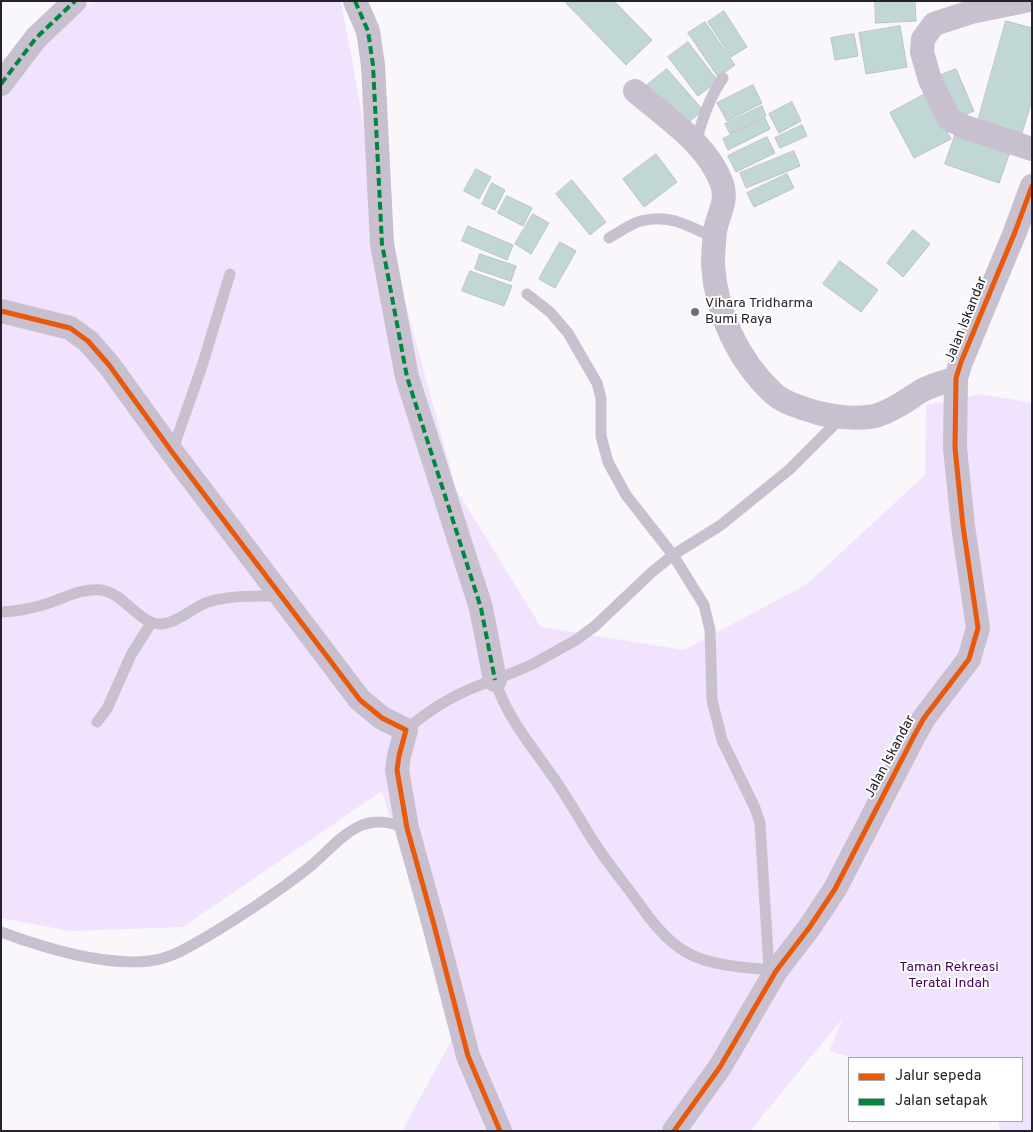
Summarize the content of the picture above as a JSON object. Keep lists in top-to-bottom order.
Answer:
{
  "streets": {
    "street": ["Jalan Iskandar"]
  },
  "parks": ["Taman Rekreasi Teratai Indah"],
  "places": ["Vihara Tridharma Bumi Raya"],
  "legend": ["Jalur sepeda", "Jalan setapak"]
}
